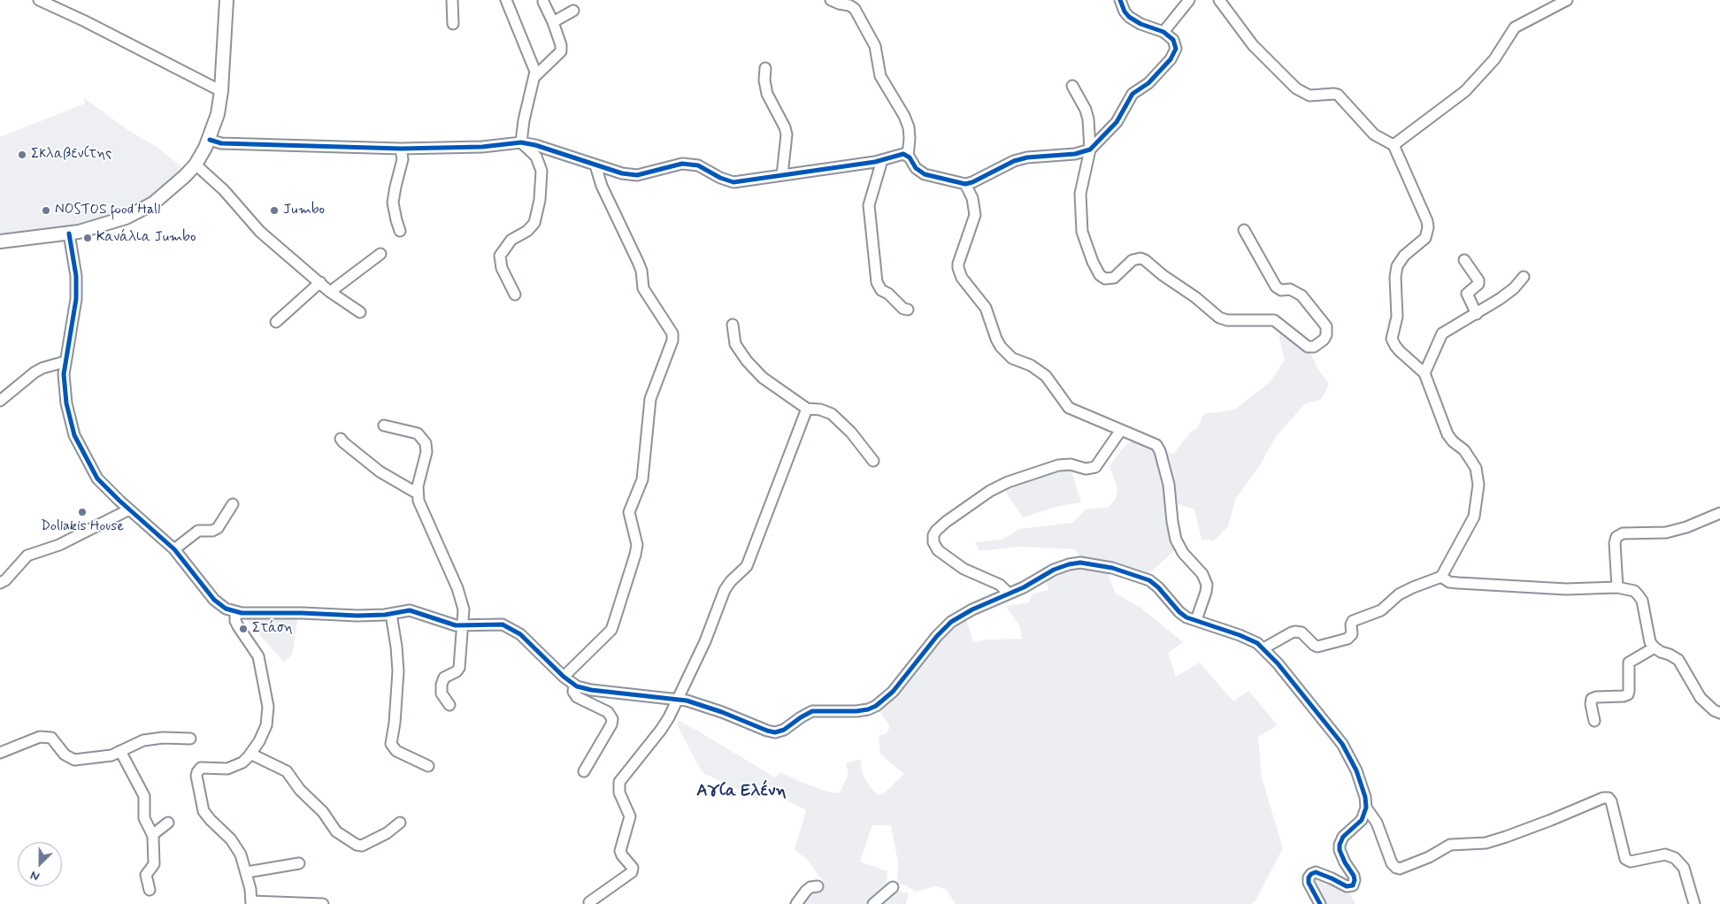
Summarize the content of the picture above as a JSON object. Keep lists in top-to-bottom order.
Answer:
{
  "districts": ["Αγία Ελένη"],
  "places": [
    "Σκλαβενίτης",
    "NOSTOS food Hall",
    "Jumbo",
    "Κανάλια Jumbo",
    "Dollakis House",
    "Στάση"
  ],
  "north": "bottom left"
}
